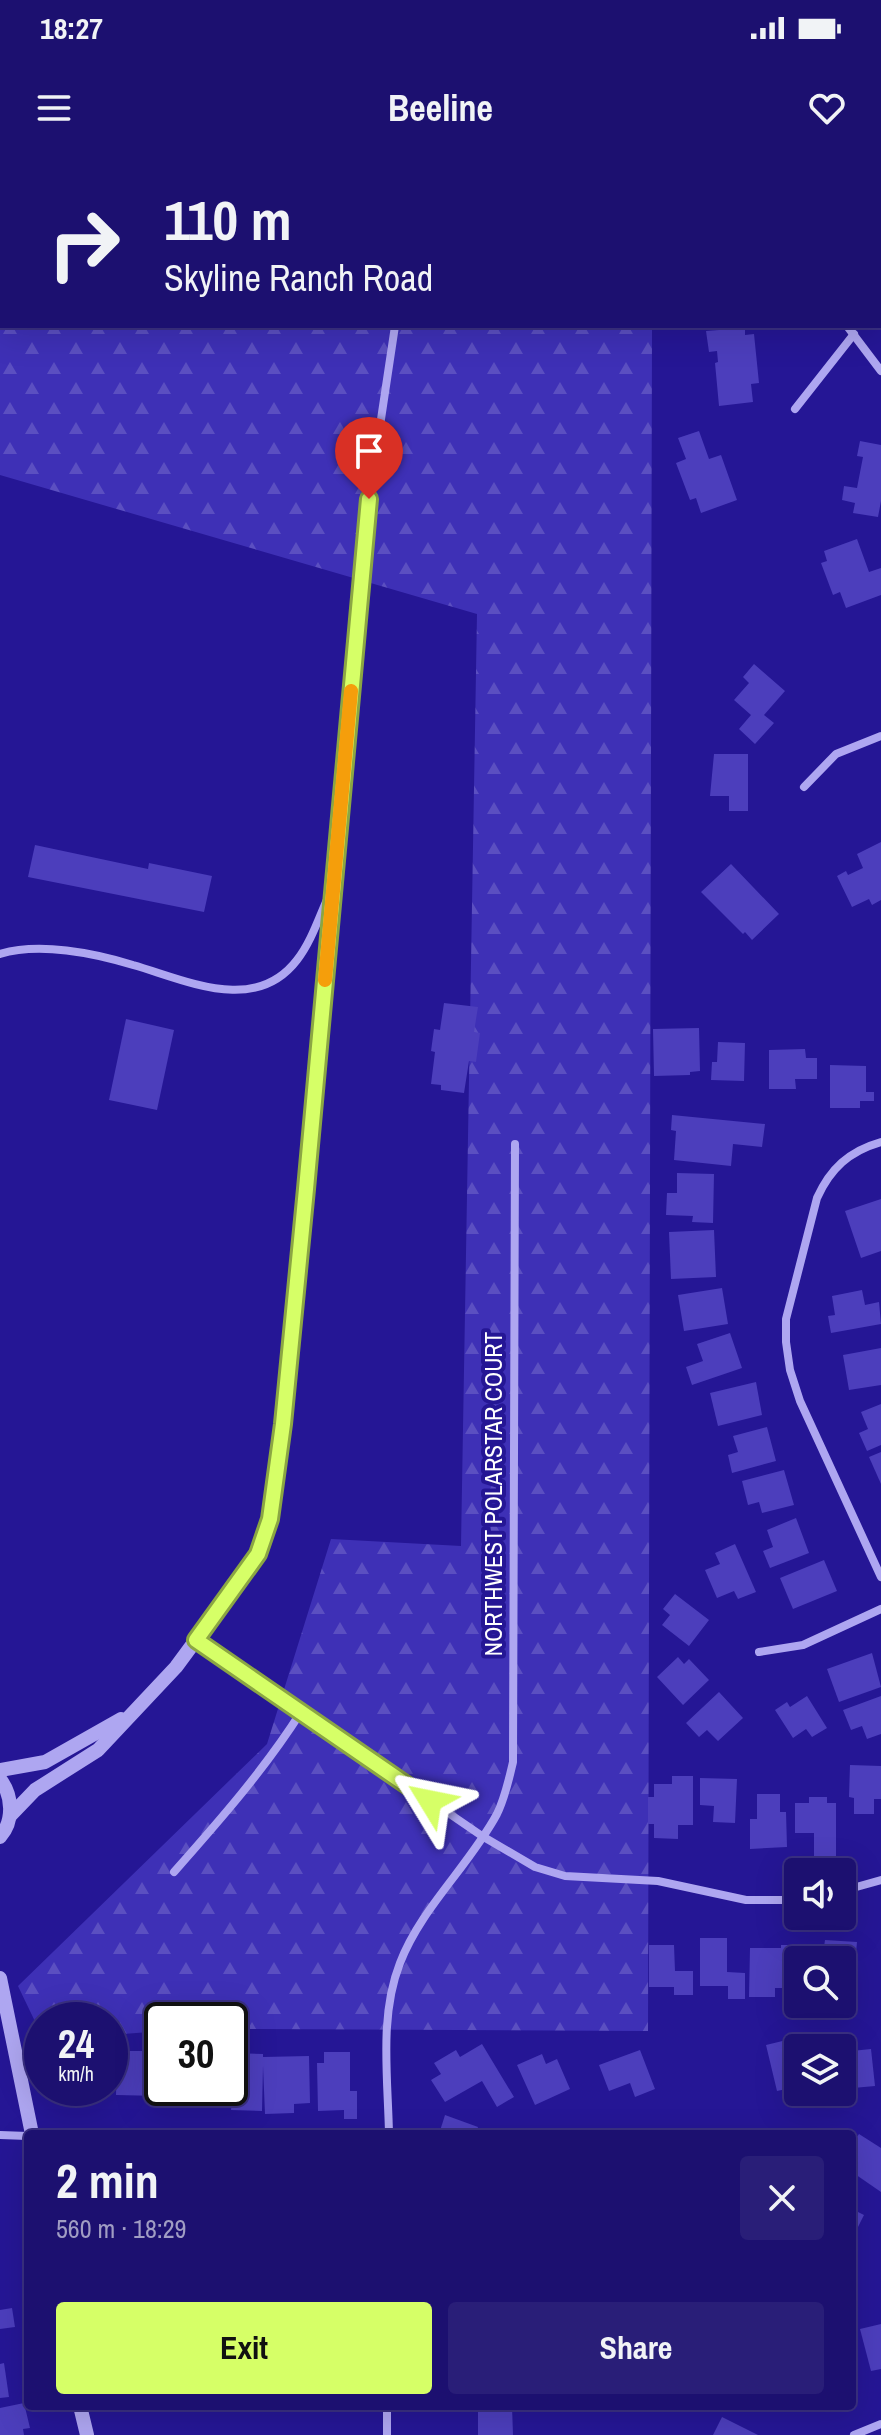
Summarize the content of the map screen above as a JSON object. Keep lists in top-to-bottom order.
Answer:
{
  "streets": {
    "street": ["NORTHWEST POLARSTAR COURT"]
  },
  "page": {
    "status": "18:27",
    "header": "Beeline",
    "turn": ["110 m", "Skyline Ranch Road"],
    "speed": "24 km/h",
    "limit": "30",
    "heading": ["2 min", "560 m · 18:29"],
    "buttons": ["Exit", "Share"]
  }
}
